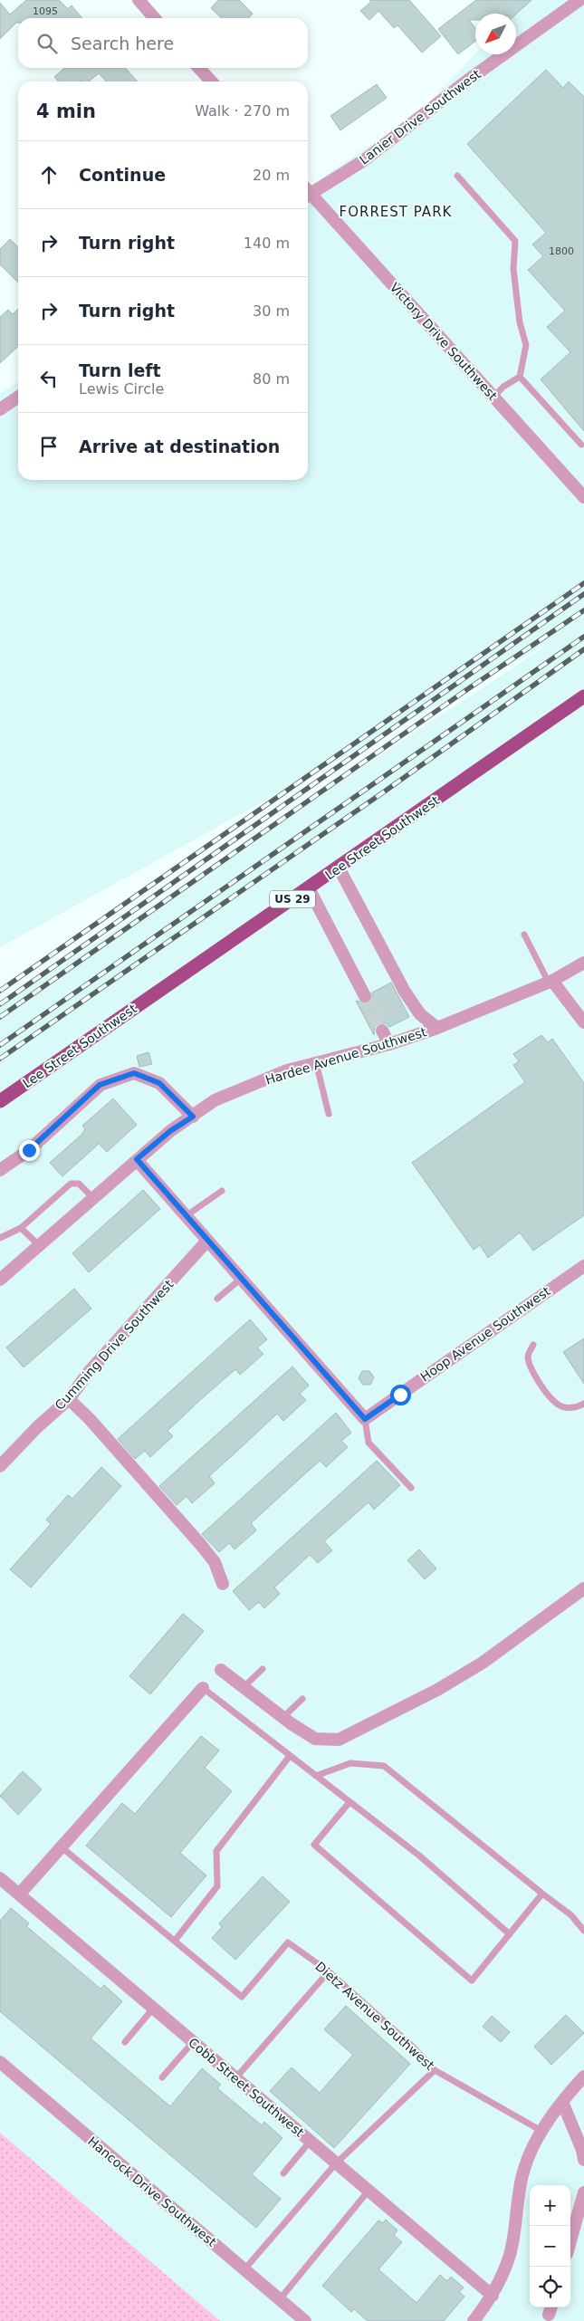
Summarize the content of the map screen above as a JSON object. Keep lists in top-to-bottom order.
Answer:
{
  "streets": {
    "main road": ["Lee Street Southwest", "US 29"],
    "street": [
      "Lanier Drive Southwest",
      "Victory Drive Southwest",
      "Hardee Avenue Southwest",
      "Hoop Avenue Southwest",
      "Cumming Drive Southwest",
      "Cobb Street Southwest",
      "Hancock Drive Southwest"
    ],
    "lane": ["Dietz Avenue Southwest"]
  },
  "districts": ["FORREST PARK"],
  "house_numbers": ["1095", "1800"],
  "north": "bottom left",
  "page": {
    "search": "Search here",
    "heading": ["4 min", "Walk · 270 m"],
    "list": [
      ["Continue", "20 m"],
      ["Turn right", "140 m"],
      ["Turn right", "30 m"],
      ["Turn left", "Lewis Circle", "80 m"],
      "Arrive at destination"
    ],
    "map_buttons": ["+", "−"]
  }
}
